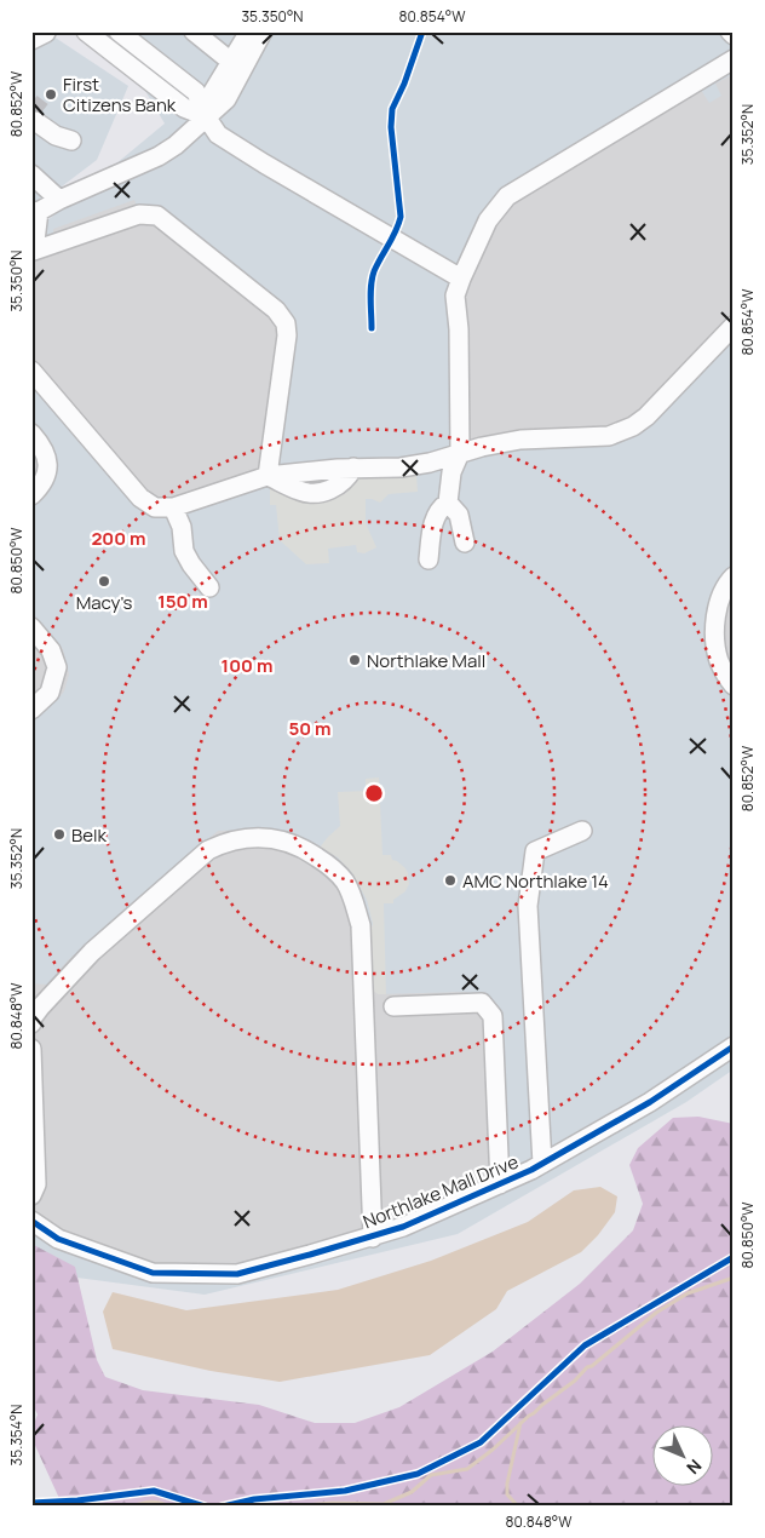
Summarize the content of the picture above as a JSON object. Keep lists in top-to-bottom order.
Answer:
{
  "streets": {
    "street": ["Northlake Mall Drive"]
  },
  "places": [
    "First Citizens Bank",
    "Macy's",
    "Northlake Mall",
    "Belk",
    "AMC Northlake 14"
  ],
  "north": "bottom right",
  "coordinates": [
    "35.350°N",
    "80.854°W",
    "80.852°W",
    "35.352°N",
    "80.850°W",
    "80.848°W",
    "35.354°N"
  ],
  "rings": [
    "200 m",
    "150 m",
    "100 m",
    "50 m"
  ]
}
